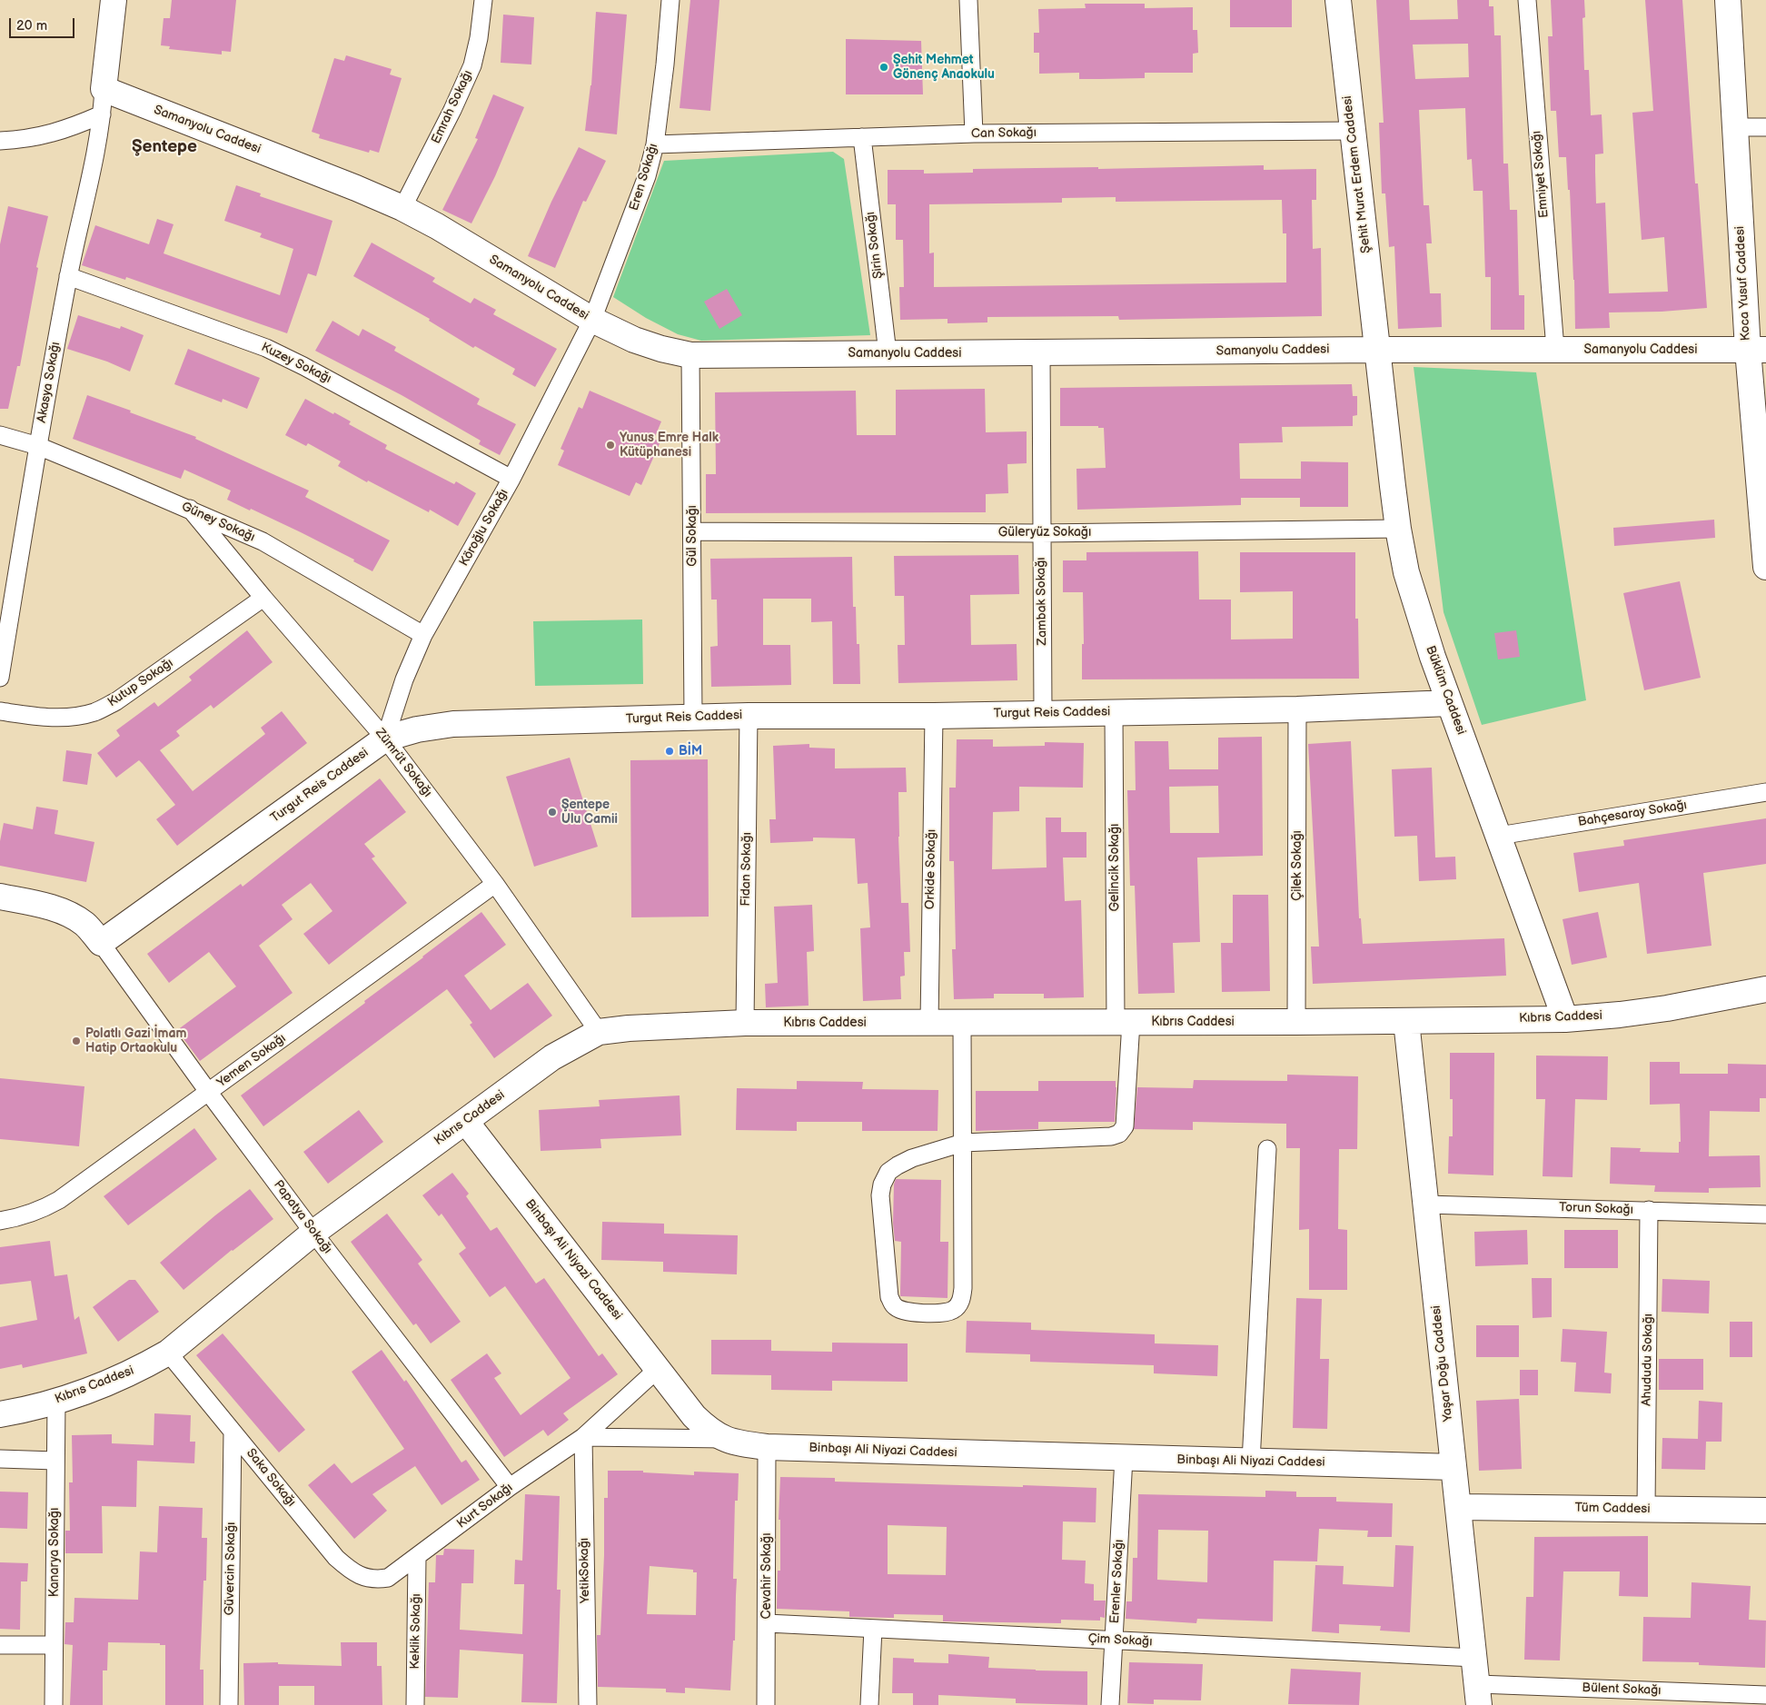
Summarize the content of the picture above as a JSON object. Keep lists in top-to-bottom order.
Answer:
{
  "streets": {
    "street": [
      "Emrah Sokağı",
      "Samanyolu Caddesi",
      "Can Sokağı",
      "Şehit Murat Erdem Caddesi",
      "Emniyet Sokağı",
      "Eren Sokağı",
      "Şirin Sokağı",
      "Koca Yusuf Caddesi",
      "Kuzey Sokağı",
      "Akasya Sokağı",
      "Güney Sokağı",
      "Köroğlu Sokağı",
      "Güleryüz Sokağı",
      "Gül Sokağı",
      "Zambak Sokağı",
      "Kutup Sokağı",
      "Büklüm Caddesi",
      "Turgut Reis Caddesi",
      "Zümrüt Sokağı",
      "Bahçesaray Sokağı",
      "Çilek Sokağı",
      "Gelincik Sokağı",
      "Fidan Sokağı",
      "Orkide Sokağı",
      "Kıbrıs Caddesi",
      "Yemen Sokağı",
      "Torun Sokağı",
      "Papatya Sokağı",
      "Binbaşı Ali Niyazi Caddesi",
      "Ahududu Sokağı",
      "Yaşar Doğu Caddesi",
      "Saka Sokağı",
      "Kurt Sokağı",
      "Tüm Caddesi",
      "Kanarya Sokağı",
      "Güvercin Sokağı",
      "YetikSokağı",
      "Cevahir Sokağı",
      "Erenler Sokağı",
      "Keklik Sokağı",
      "Çim Sokağı",
      "Bülent Sokağı"
    ]
  },
  "crossings": [
    ["Emrah Sokağı", "Samanyolu Caddesi"],
    ["Samanyolu Caddesi", "Şehit Murat Erdem Caddesi"],
    ["Samanyolu Caddesi", "Emniyet Sokağı"],
    ["Samanyolu Caddesi", "Eren Sokağı"],
    ["Samanyolu Caddesi", "Şirin Sokağı"],
    ["Samanyolu Caddesi", "Koca Yusuf Caddesi"],
    ["Samanyolu Caddesi", "Akasya Sokağı"],
    ["Samanyolu Caddesi", "Köroğlu Sokağı"],
    ["Samanyolu Caddesi", "Gül Sokağı"],
    ["Samanyolu Caddesi", "Zambak Sokağı"],
    ["Samanyolu Caddesi", "Büklüm Caddesi"],
    ["Can Sokağı", "Şehit Murat Erdem Caddesi"],
    ["Can Sokağı", "Eren Sokağı"],
    ["Can Sokağı", "Şirin Sokağı"],
    ["Şehit Murat Erdem Caddesi", "Büklüm Caddesi"],
    ["Eren Sokağı", "Köroğlu Sokağı"],
    ["Kuzey Sokağı", "Akasya Sokağı"],
    ["Kuzey Sokağı", "Köroğlu Sokağı"],
    ["Akasya Sokağı", "Güney Sokağı"],
    ["Güney Sokağı", "Köroğlu Sokağı"],
    ["Güney Sokağı", "Zümrüt Sokağı"],
    ["Köroğlu Sokağı", "Turgut Reis Caddesi"],
    ["Köroğlu Sokağı", "Zümrüt Sokağı"],
    ["Güleryüz Sokağı", "Gül Sokağı"],
    ["Güleryüz Sokağı", "Zambak Sokağı"],
    ["Güleryüz Sokağı", "Büklüm Caddesi"],
    ["Gül Sokağı", "Turgut Reis Caddesi"],
    ["Zambak Sokağı", "Turgut Reis Caddesi"],
    ["Kutup Sokağı", "Zümrüt Sokağı"],
    ["Büklüm Caddesi", "Turgut Reis Caddesi"],
    ["Büklüm Caddesi", "Bahçesaray Sokağı"],
    ["Büklüm Caddesi", "Kıbrıs Caddesi"],
    ["Turgut Reis Caddesi", "Zümrüt Sokağı"],
    ["Turgut Reis Caddesi", "Çilek Sokağı"],
    ["Turgut Reis Caddesi", "Gelincik Sokağı"],
    ["Turgut Reis Caddesi", "Fidan Sokağı"],
    ["Turgut Reis Caddesi", "Orkide Sokağı"],
    ["Turgut Reis Caddesi", "Papatya Sokağı"],
    ["Zümrüt Sokağı", "Kıbrıs Caddesi"],
    ["Zümrüt Sokağı", "Yemen Sokağı"],
    ["Çilek Sokağı", "Kıbrıs Caddesi"],
    ["Gelincik Sokağı", "Kıbrıs Caddesi"],
    ["Fidan Sokağı", "Kıbrıs Caddesi"],
    ["Orkide Sokağı", "Kıbrıs Caddesi"],
    ["Kıbrıs Caddesi", "Papatya Sokağı"],
    ["Kıbrıs Caddesi", "Binbaşı Ali Niyazi Caddesi"],
    ["Kıbrıs Caddesi", "Yaşar Doğu Caddesi"],
    ["Kıbrıs Caddesi", "Saka Sokağı"],
    ["Kıbrıs Caddesi", "Kanarya Sokağı"],
    ["Yemen Sokağı", "Papatya Sokağı"],
    ["Torun Sokağı", "Ahududu Sokağı"],
    ["Torun Sokağı", "Yaşar Doğu Caddesi"],
    ["Papatya Sokağı", "Kurt Sokağı"],
    ["Binbaşı Ali Niyazi Caddesi", "Yaşar Doğu Caddesi"],
    ["Binbaşı Ali Niyazi Caddesi", "Kurt Sokağı"],
    ["Binbaşı Ali Niyazi Caddesi", "Cevahir Sokağı"],
    ["Binbaşı Ali Niyazi Caddesi", "Erenler Sokağı"],
    ["Ahududu Sokağı", "Tüm Caddesi"],
    ["Yaşar Doğu Caddesi", "Tüm Caddesi"],
    ["Yaşar Doğu Caddesi", "Çim Sokağı"],
    ["Yaşar Doğu Caddesi", "Bülent Sokağı"],
    ["Saka Sokağı", "Kurt Sokağı"],
    ["Saka Sokağı", "Güvercin Sokağı"],
    ["Kurt Sokağı", "YetikSokağı"],
    ["Kurt Sokağı", "Keklik Sokağı"],
    ["Cevahir Sokağı", "Çim Sokağı"],
    ["Erenler Sokağı", "Çim Sokağı"]
  ],
  "districts": ["Şentepe"],
  "places": [
    "Şehit Mehmet Gönenç Anaokulu",
    "Yunus Emre Halk Kütüphanesi",
    "BİM",
    "Şentepe Ulu Camii",
    "Polatlı Gazi İmam Hatip Ortaokulu"
  ],
  "scale_bar": "20 m"
}
